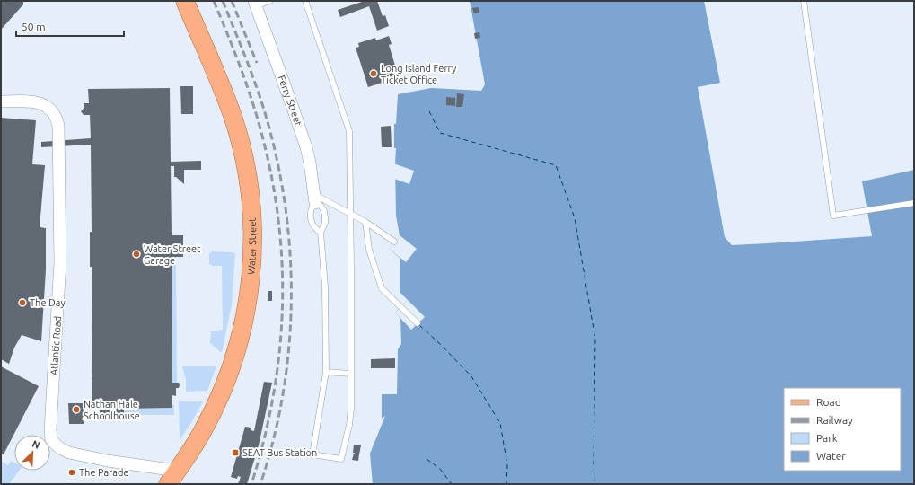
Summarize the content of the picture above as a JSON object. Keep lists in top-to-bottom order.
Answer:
{
  "streets": {
    "main road": ["Water Street"],
    "street": ["Ferry Street", "Atlantic Road"]
  },
  "crossings": [
    ["Water Street", "Atlantic Road"]
  ],
  "places": {
    "other": [
      "Long Island Ferry Ticket Office",
      "Water Street Garage",
      "The Day",
      "Nathan Hale Schoolhouse",
      "The Parade"
    ],
    "transit": ["SEAT Bus Station"]
  },
  "legend": [
    "Road",
    "Railway",
    "Park",
    "Water"
  ],
  "scale_bar": "50 m",
  "north": "top right"
}
